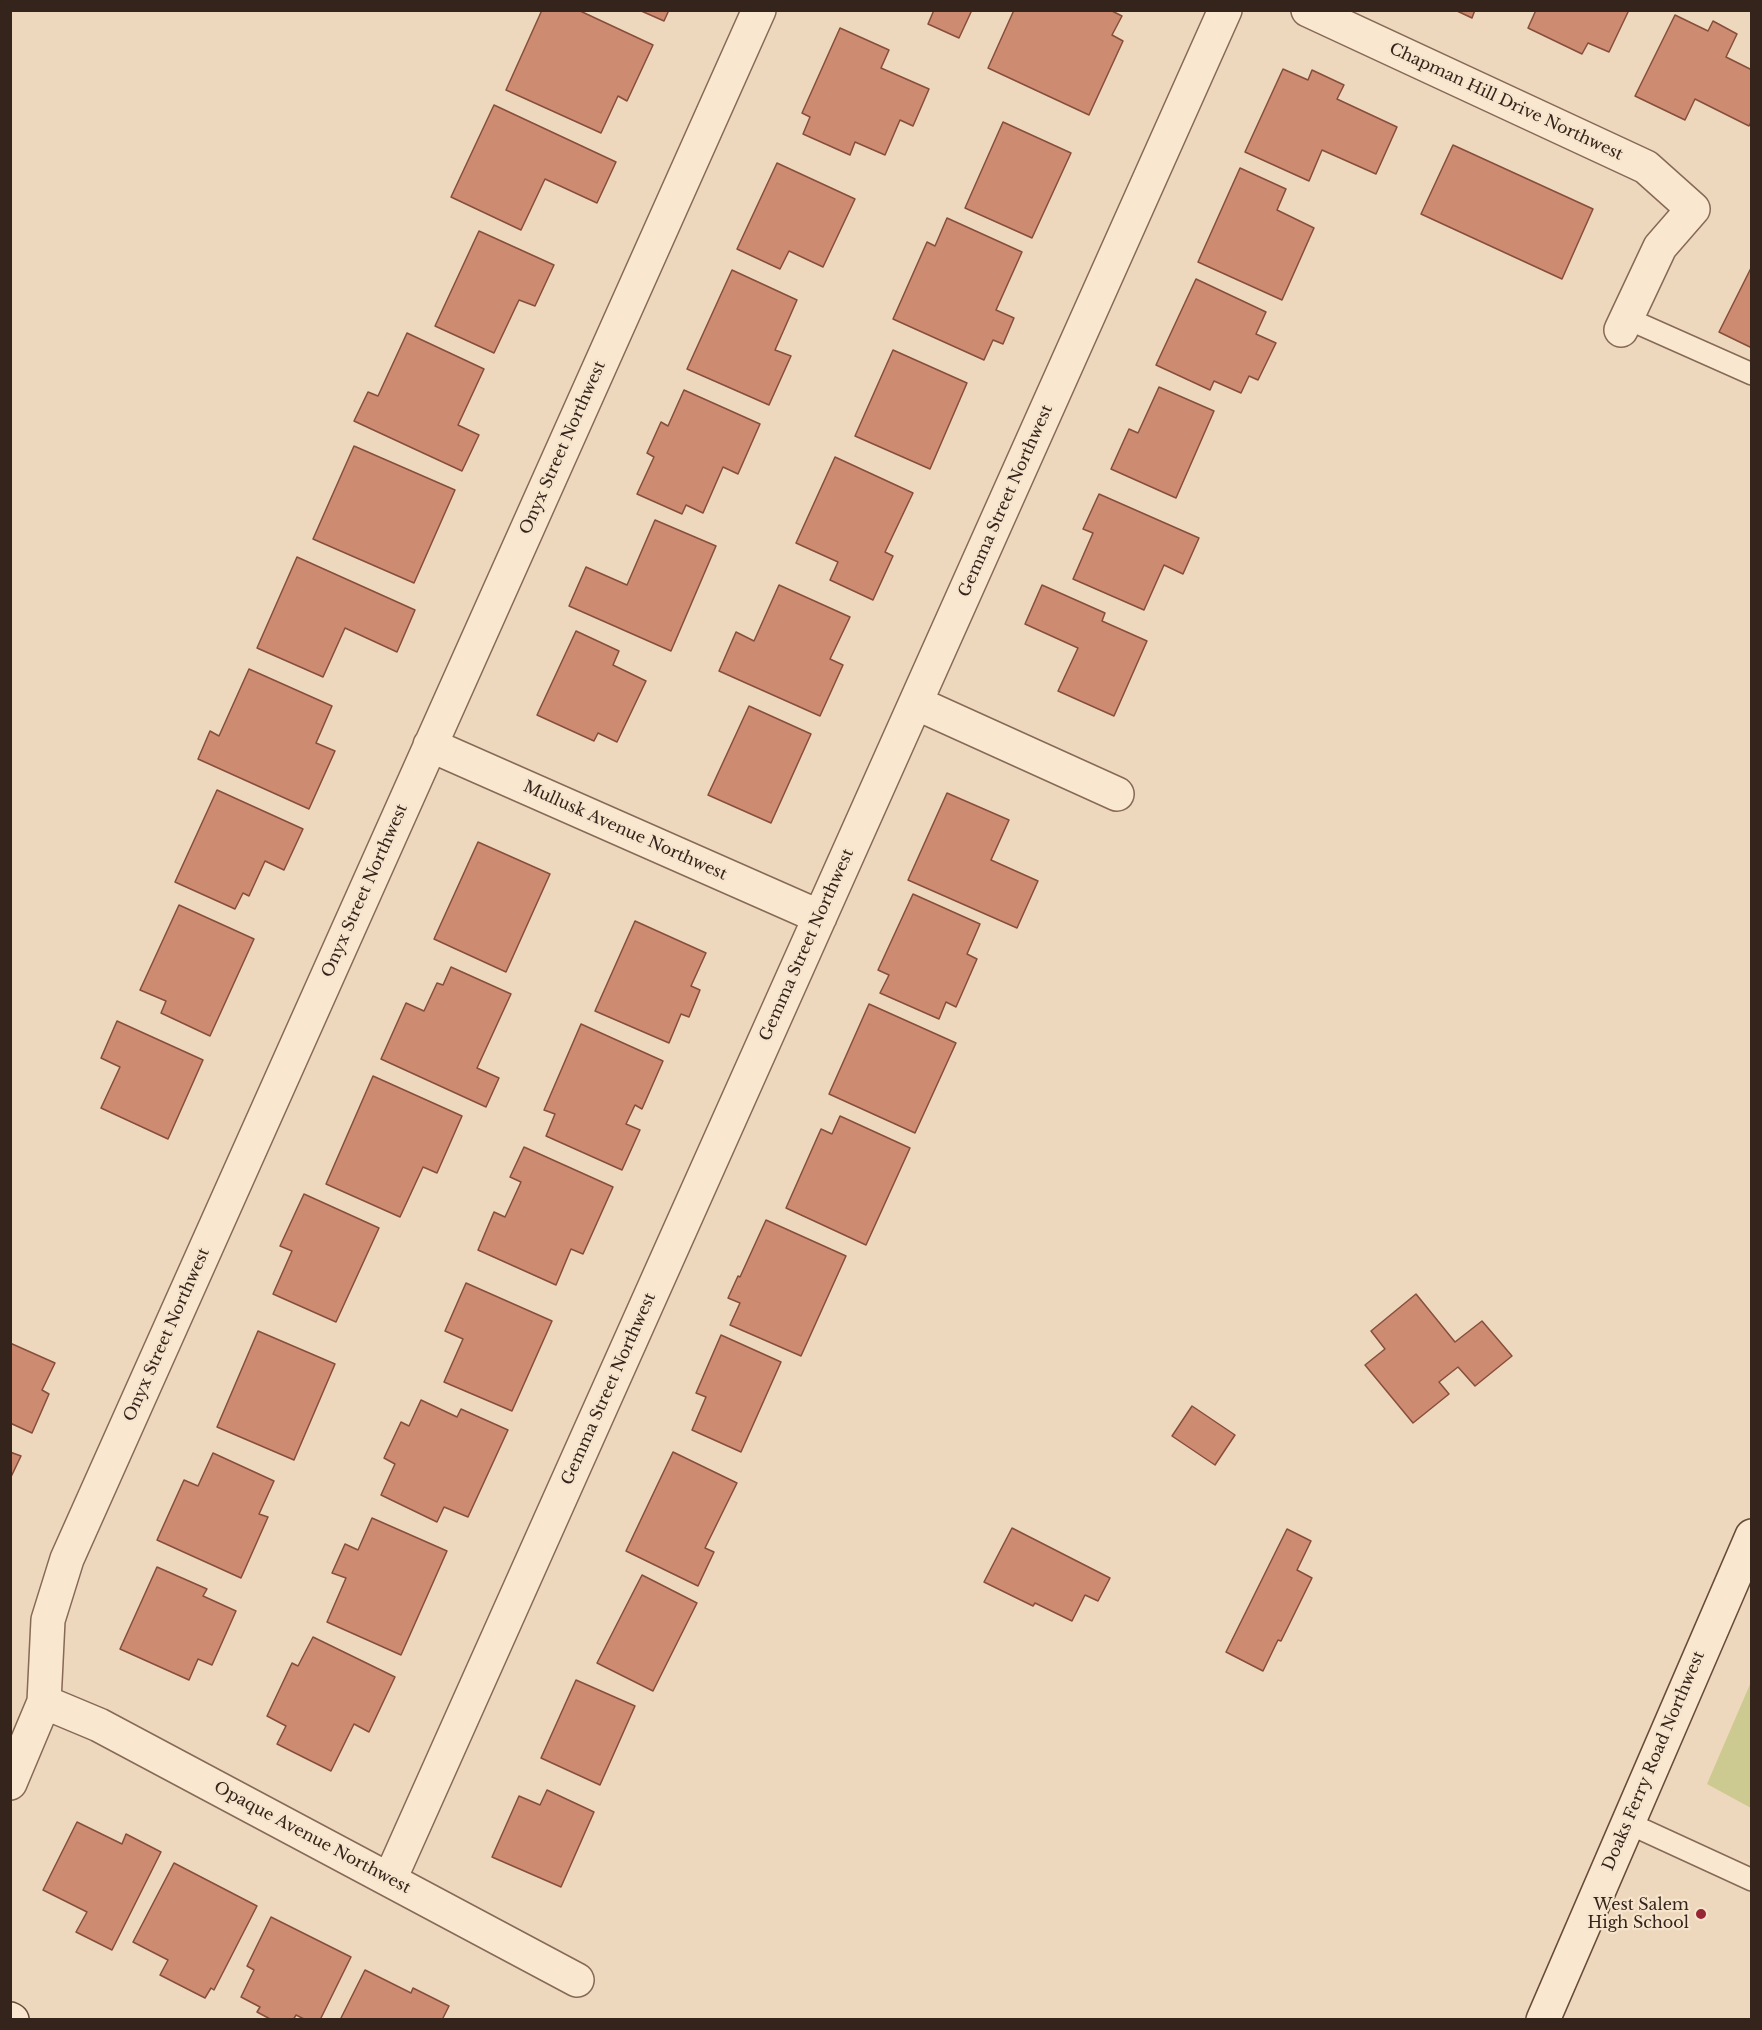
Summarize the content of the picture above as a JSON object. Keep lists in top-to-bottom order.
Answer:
{
  "streets": {
    "street": [
      "Chapman Hill Drive Northwest",
      "Onyx Street Northwest",
      "Gemma Street Northwest",
      "Mullusk Avenue Northwest",
      "Doaks Ferry Road Northwest",
      "Opaque Avenue Northwest"
    ]
  },
  "crossings": [
    ["Onyx Street Northwest", "Mullusk Avenue Northwest"],
    ["Onyx Street Northwest", "Opaque Avenue Northwest"],
    ["Gemma Street Northwest", "Mullusk Avenue Northwest"],
    ["Gemma Street Northwest", "Opaque Avenue Northwest"]
  ],
  "places": ["West Salem High School"]
}
